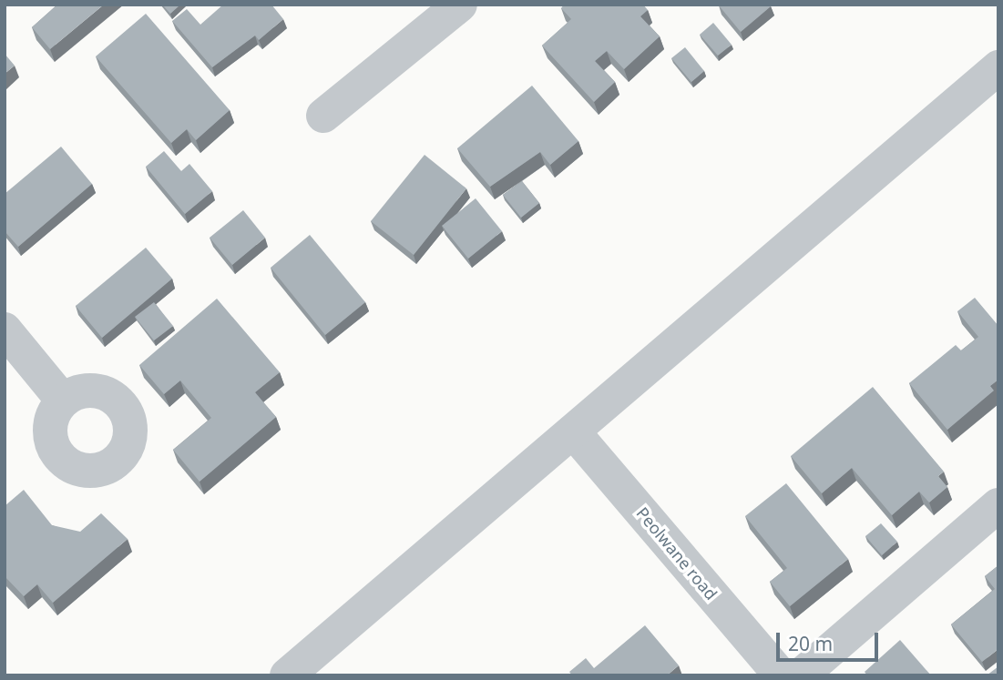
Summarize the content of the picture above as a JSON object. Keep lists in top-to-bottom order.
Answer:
{
  "streets": {
    "street": ["Peolwane road"]
  },
  "scale_bar": "20 m"
}
